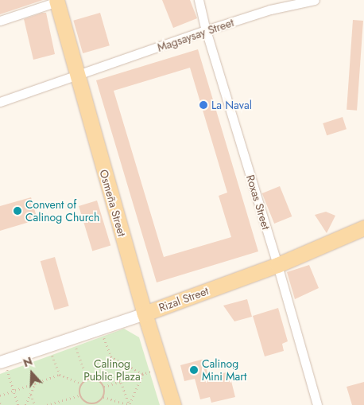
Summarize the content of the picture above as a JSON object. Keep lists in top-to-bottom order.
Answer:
{
  "streets": {
    "main road": ["Osmeña Street", "Rizal Street"],
    "street": ["Magsaysay Street", "Roxas Street"]
  },
  "crossings": [
    ["Magsaysay Street", "Roxas Street"],
    ["Magsaysay Street", "Osmeña Street"],
    ["Roxas Street", "Rizal Street"],
    ["Osmeña Street", "Rizal Street"]
  ],
  "parks": ["Calinog Public Plaza"],
  "places": ["La Naval", "Convent of Calinog Church", "Calinog Mini Mart"],
  "north": "top"
}
